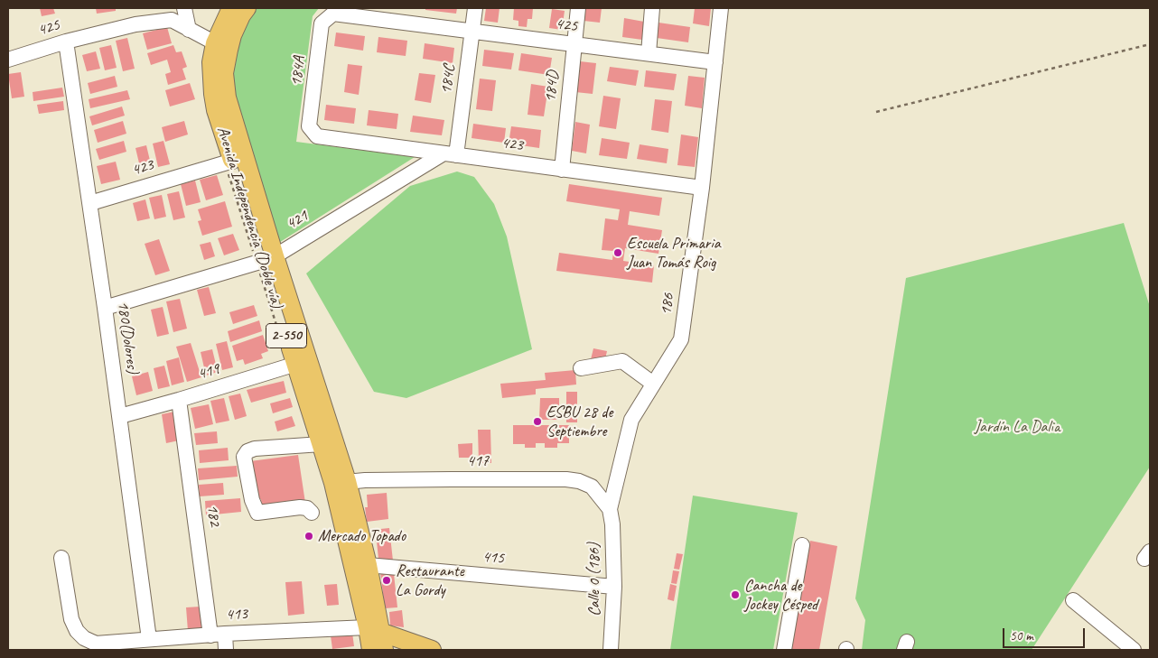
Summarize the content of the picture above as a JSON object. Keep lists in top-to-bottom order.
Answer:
{
  "streets": {
    "main road": ["Avenida Independencia (Doble vía)", "2-550"],
    "street": [
      "425",
      "184A",
      "184C",
      "184D",
      "423",
      "421",
      "186",
      "180(Dolores)",
      "419",
      "417",
      "182",
      "415",
      "Calle 0 (186)",
      "413"
    ]
  },
  "crossings": [
    ["425", "184A"],
    ["425", "184C"],
    ["425", "184D"],
    ["425", "Avenida Independencia (Doble vía)"],
    ["425", "186"],
    ["425", "2-550"],
    ["425", "180(Dolores)"],
    ["184A", "423"],
    ["184C", "423"],
    ["184C", "421"],
    ["184D", "423"],
    ["423", "Avenida Independencia (Doble vía)"],
    ["423", "421"],
    ["423", "186"],
    ["423", "180(Dolores)"],
    ["Avenida Independencia (Doble vía)", "421"],
    ["Avenida Independencia (Doble vía)", "2-550"],
    ["Avenida Independencia (Doble vía)", "419"],
    ["Avenida Independencia (Doble vía)", "417"],
    ["Avenida Independencia (Doble vía)", "415"],
    ["Avenida Independencia (Doble vía)", "413"],
    ["421", "180(Dolores)"],
    ["186", "417"],
    ["186", "Calle 0 (186)"],
    ["180(Dolores)", "419"],
    ["180(Dolores)", "413"],
    ["419", "182"],
    ["417", "Calle 0 (186)"],
    ["182", "413"],
    ["415", "Calle 0 (186)"]
  ],
  "parks": ["Jardín La Dalia"],
  "places": [
    "Escuela Primaria Juan Tomás Roig",
    "ESBU 28 de Septiembre",
    "Mercado Topado",
    "Restaurante La Gordy",
    "Cancha de Jockey Césped"
  ],
  "scale_bar": "50 m"
}
